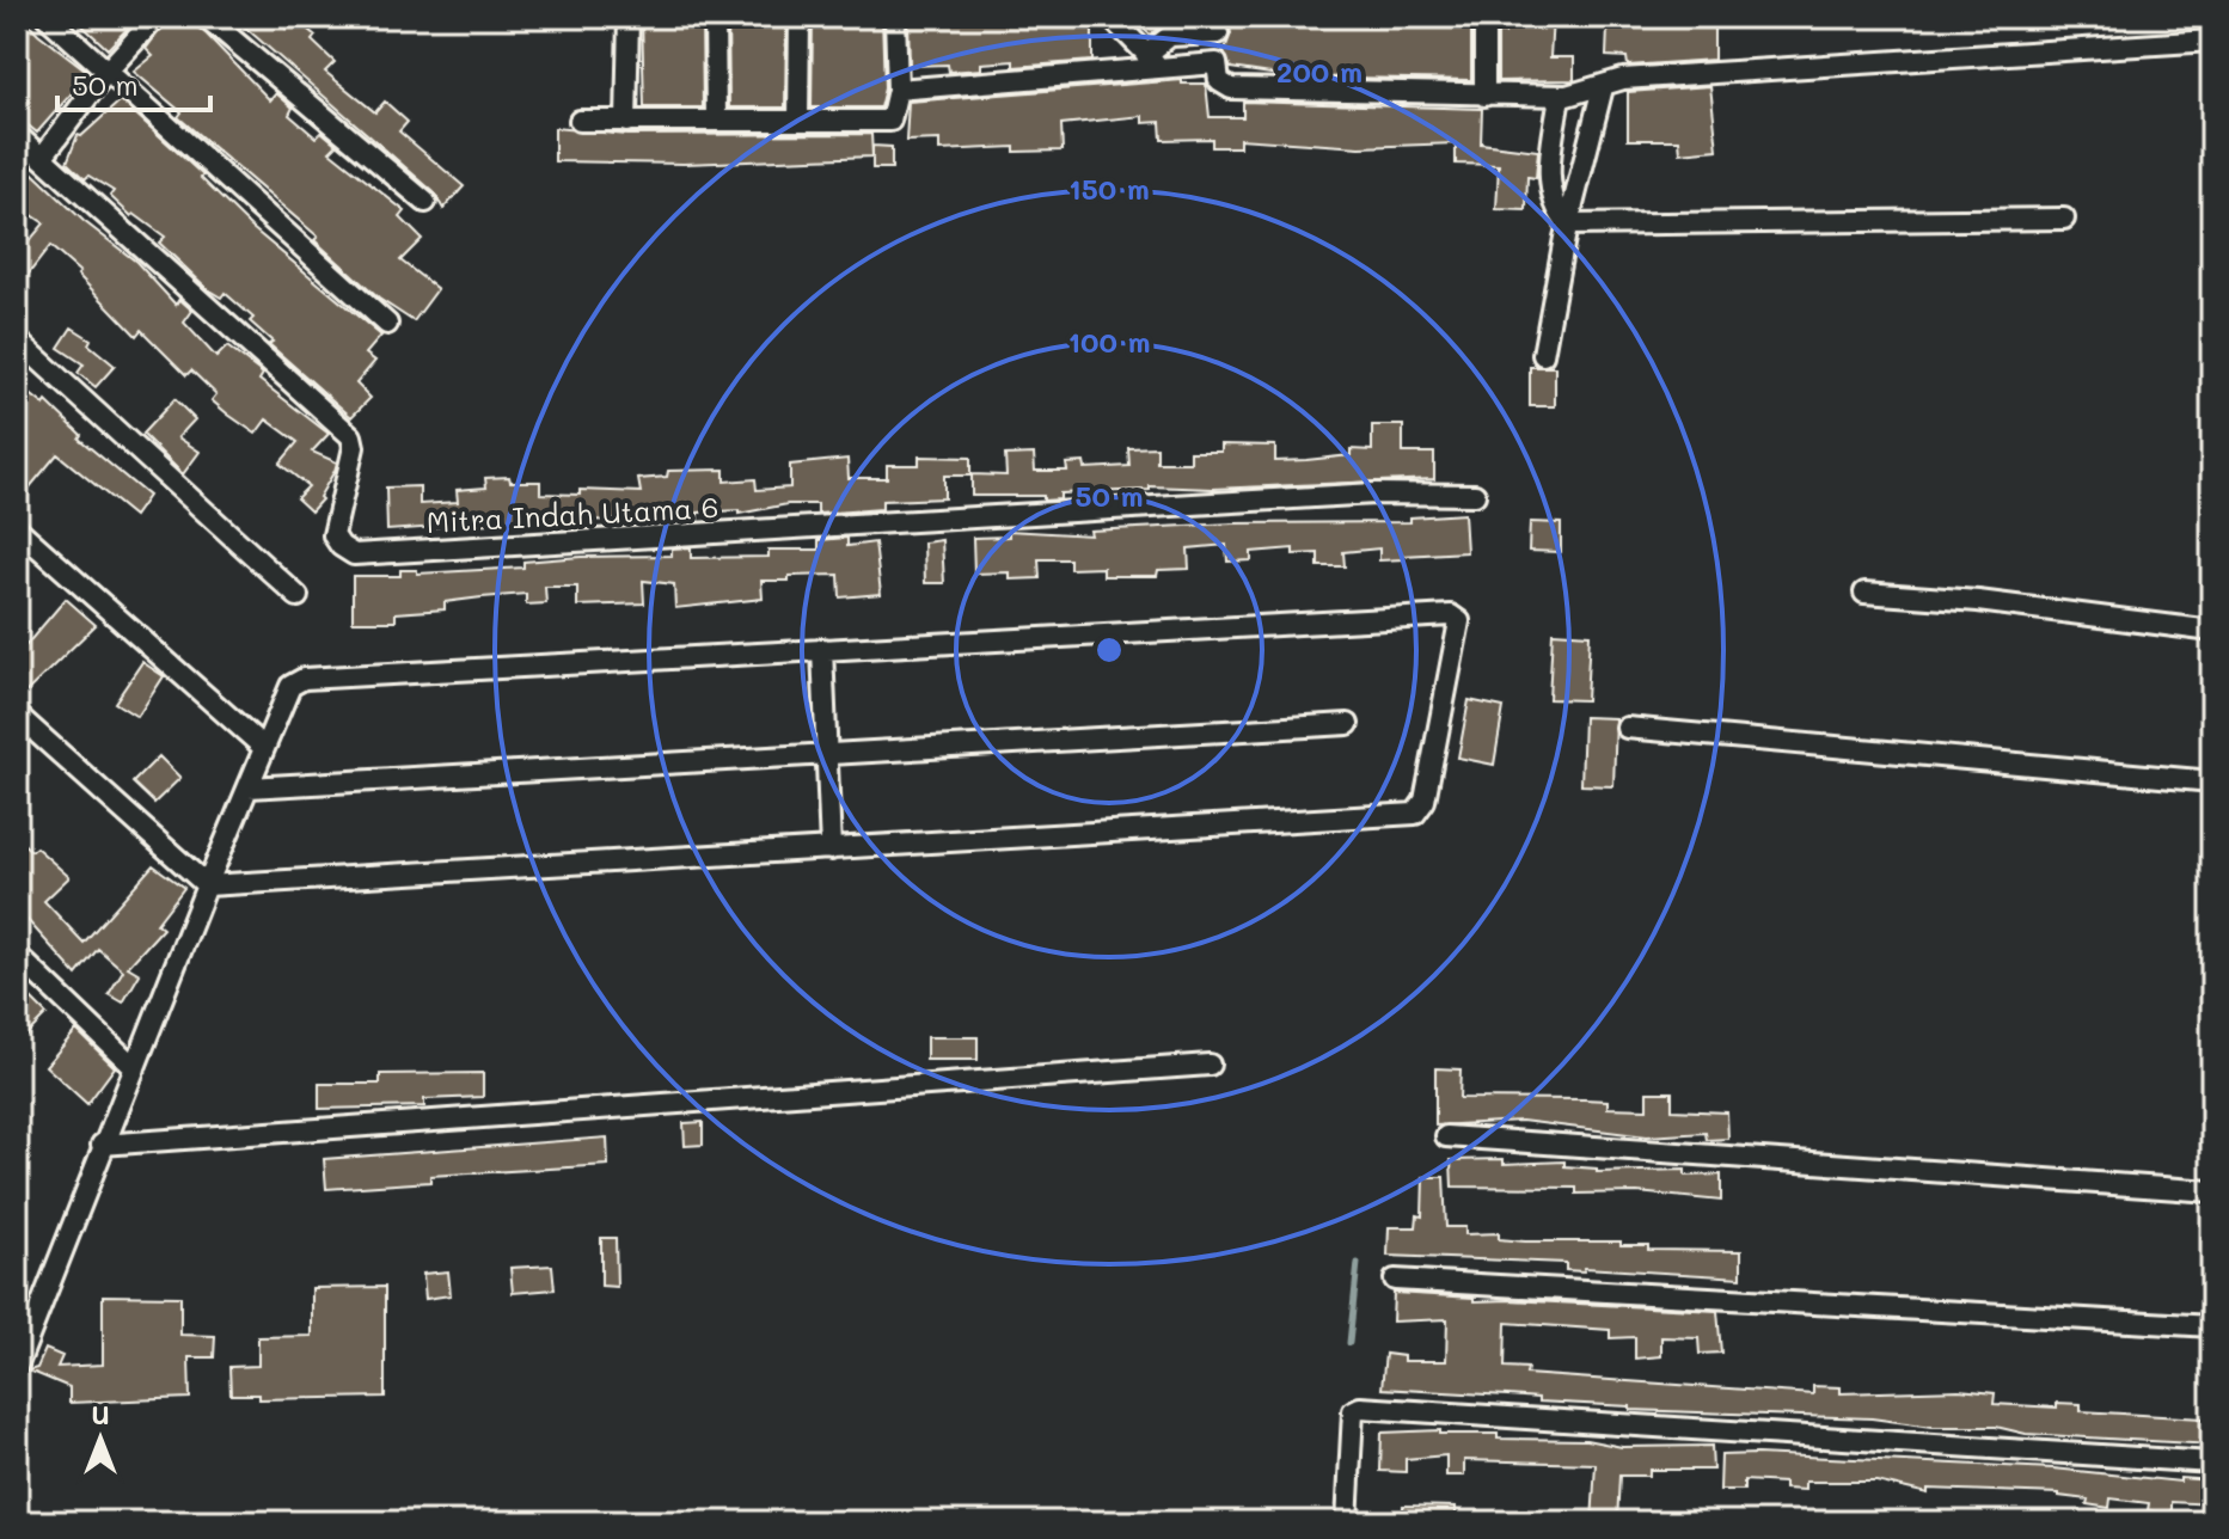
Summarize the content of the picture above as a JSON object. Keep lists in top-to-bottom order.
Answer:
{
  "streets": {
    "street": ["Mitra Indah Utama 6"]
  },
  "scale_bar": "50 m",
  "north": "top",
  "rings": [
    "200 m",
    "150 m",
    "100 m",
    "50 m"
  ]
}
